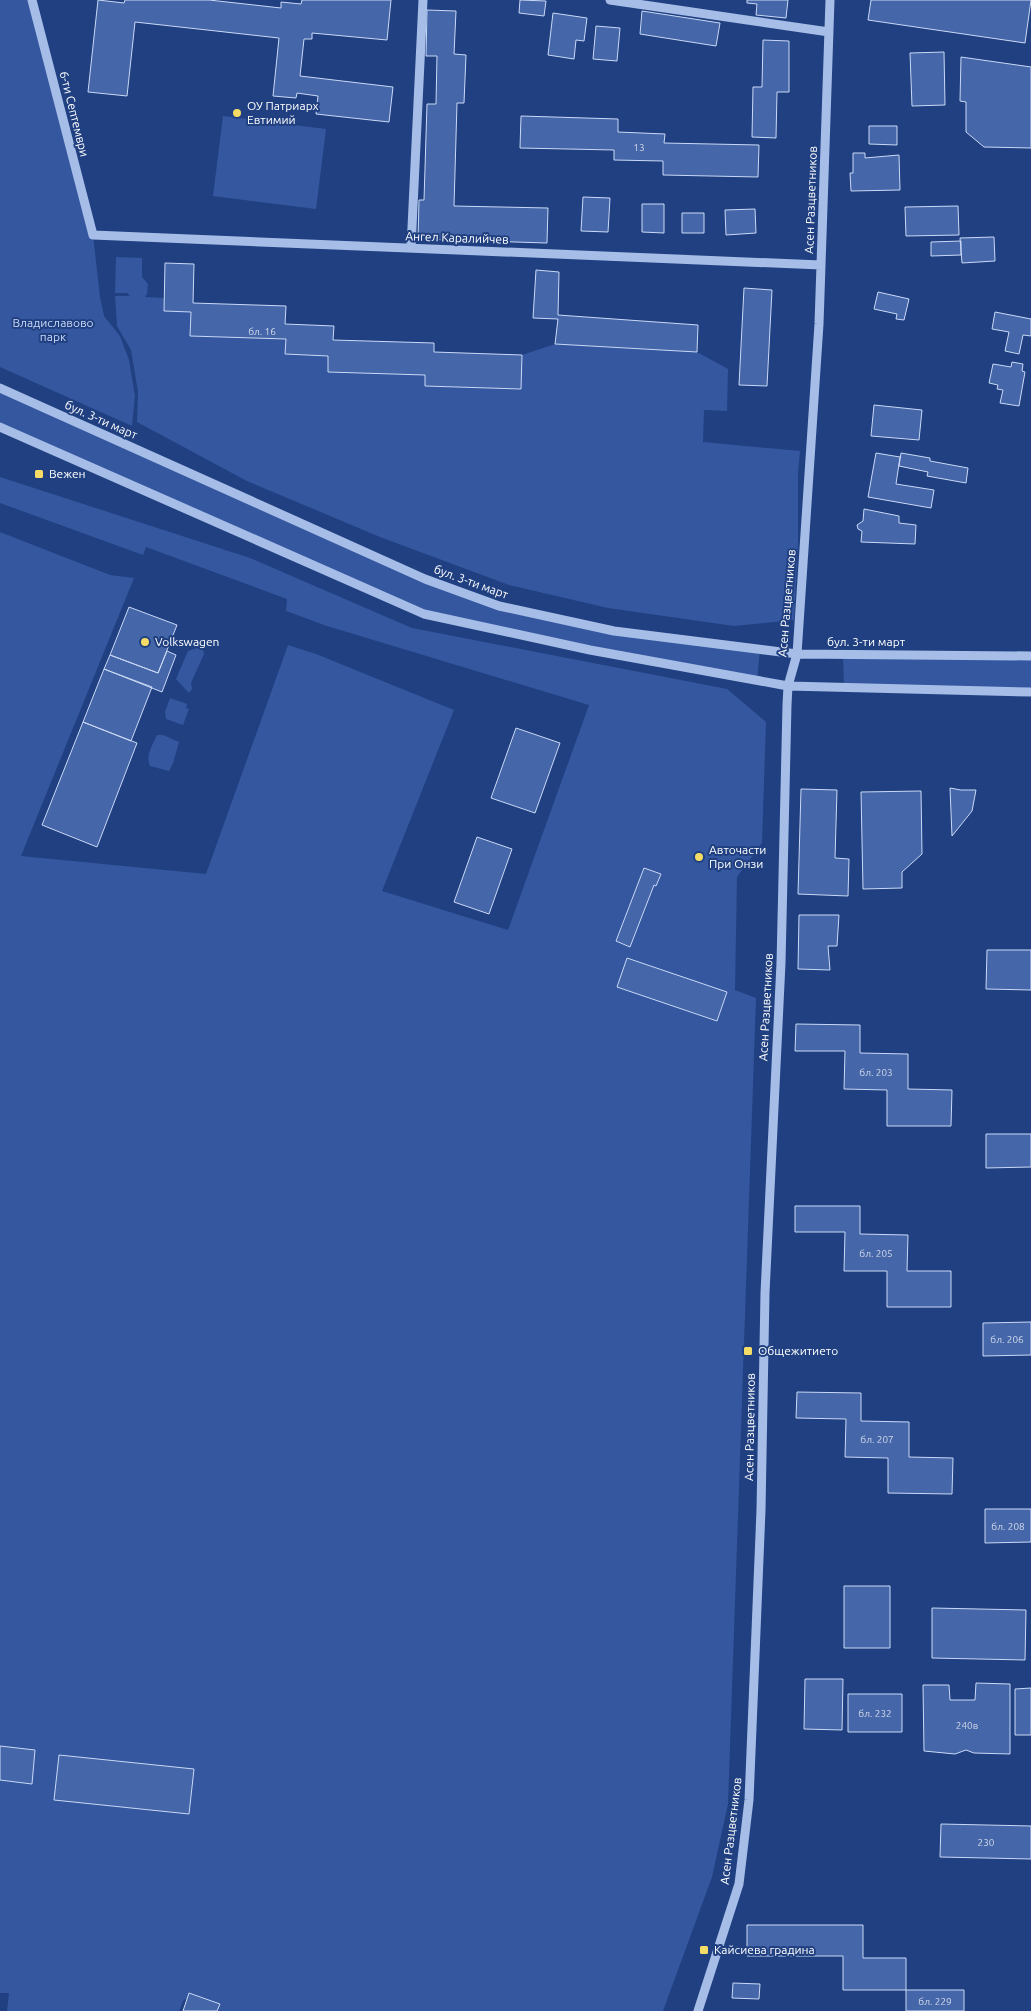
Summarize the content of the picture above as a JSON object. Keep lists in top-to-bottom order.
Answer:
{
  "streets": {
    "street": [
      "6-ти Септември",
      "Асен Разцветников",
      "Ангел Каралийчев",
      "бул. 3-ти март"
    ]
  },
  "crossings": [
    ["6-ти Септември", "Ангел Каралийчев"],
    ["Асен Разцветников", "Ангел Каралийчев"],
    ["Асен Разцветников", "бул. 3-ти март"]
  ],
  "parks": ["Владиславово парк"],
  "places": {
    "other": ["ОУ Патриарх Евтимий", "Volkswagen", "Авточасти При Онзи"],
    "transit": ["Вежен", "Общежитието", "Кайсиева градина"]
  },
  "house_numbers": [
    "13",
    "бл. 16",
    "бл. 203",
    "бл. 205",
    "бл. 206",
    "бл. 207",
    "бл. 208",
    "бл. 232",
    "240в",
    "230",
    "бл. 229"
  ]
}
